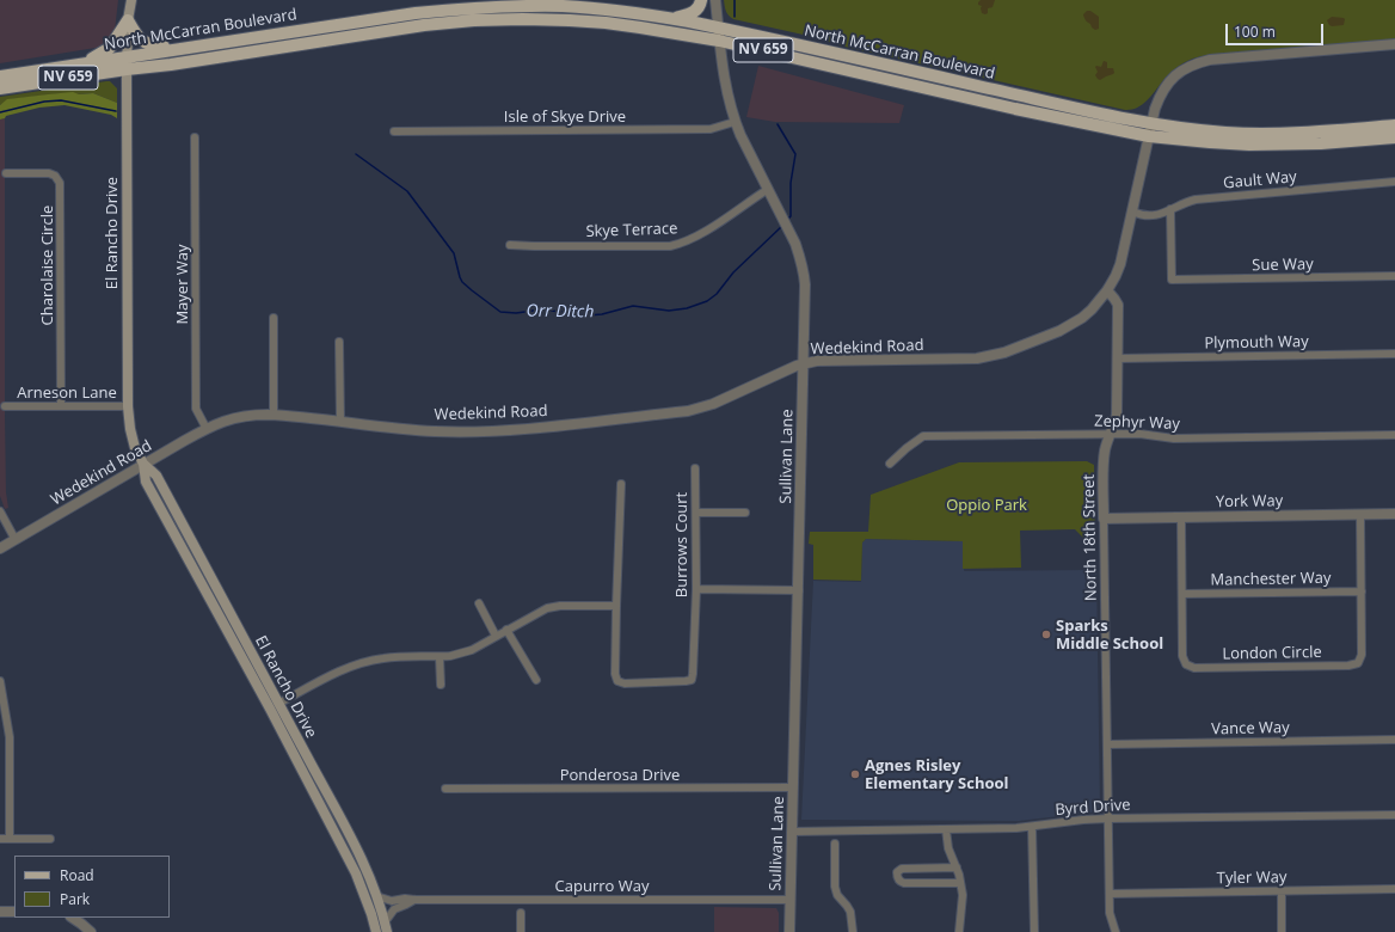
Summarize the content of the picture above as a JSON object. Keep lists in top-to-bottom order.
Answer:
{
  "streets": {
    "main road": ["North McCarran Boulevard", "NV 659", "El Rancho Drive"],
    "street": [
      "Isle of Skye Drive",
      "Gault Way",
      "Skye Terrace",
      "Charolaise Circle",
      "Sue Way",
      "Mayer Way",
      "Plymouth Way",
      "Wedekind Road",
      "Arneson Lane",
      "Zephyr Way",
      "Sullivan Lane",
      "York Way",
      "North 18th Street",
      "Burrows Court",
      "Manchester Way",
      "London Circle",
      "Vance Way",
      "Ponderosa Drive",
      "Byrd Drive",
      "Tyler Way",
      "Capurro Way"
    ]
  },
  "crossings": [
    ["North McCarran Boulevard", "El Rancho Drive"],
    ["North McCarran Boulevard", "Wedekind Road"],
    ["North McCarran Boulevard", "Sullivan Lane"],
    ["Isle of Skye Drive", "Sullivan Lane"],
    ["Gault Way", "Sue Way"],
    ["Gault Way", "Wedekind Road"],
    ["Skye Terrace", "Sullivan Lane"],
    ["El Rancho Drive", "Wedekind Road"],
    ["El Rancho Drive", "Arneson Lane"],
    ["El Rancho Drive", "Capurro Way"],
    ["Charolaise Circle", "Arneson Lane"],
    ["Mayer Way", "Wedekind Road"],
    ["Plymouth Way", "North 18th Street"],
    ["Wedekind Road", "Sullivan Lane"],
    ["Wedekind Road", "North 18th Street"],
    ["Zephyr Way", "North 18th Street"],
    ["Sullivan Lane", "Ponderosa Drive"],
    ["Sullivan Lane", "Byrd Drive"],
    ["Sullivan Lane", "Capurro Way"],
    ["York Way", "North 18th Street"],
    ["York Way", "London Circle"],
    ["North 18th Street", "Vance Way"],
    ["North 18th Street", "Byrd Drive"],
    ["North 18th Street", "Tyler Way"],
    ["Manchester Way", "London Circle"]
  ],
  "water": ["Orr Ditch"],
  "parks": ["Oppio Park"],
  "places": ["Sparks Middle School", "Agnes Risley Elementary School"],
  "legend": ["Road", "Park"],
  "scale_bar": "100 m"
}
